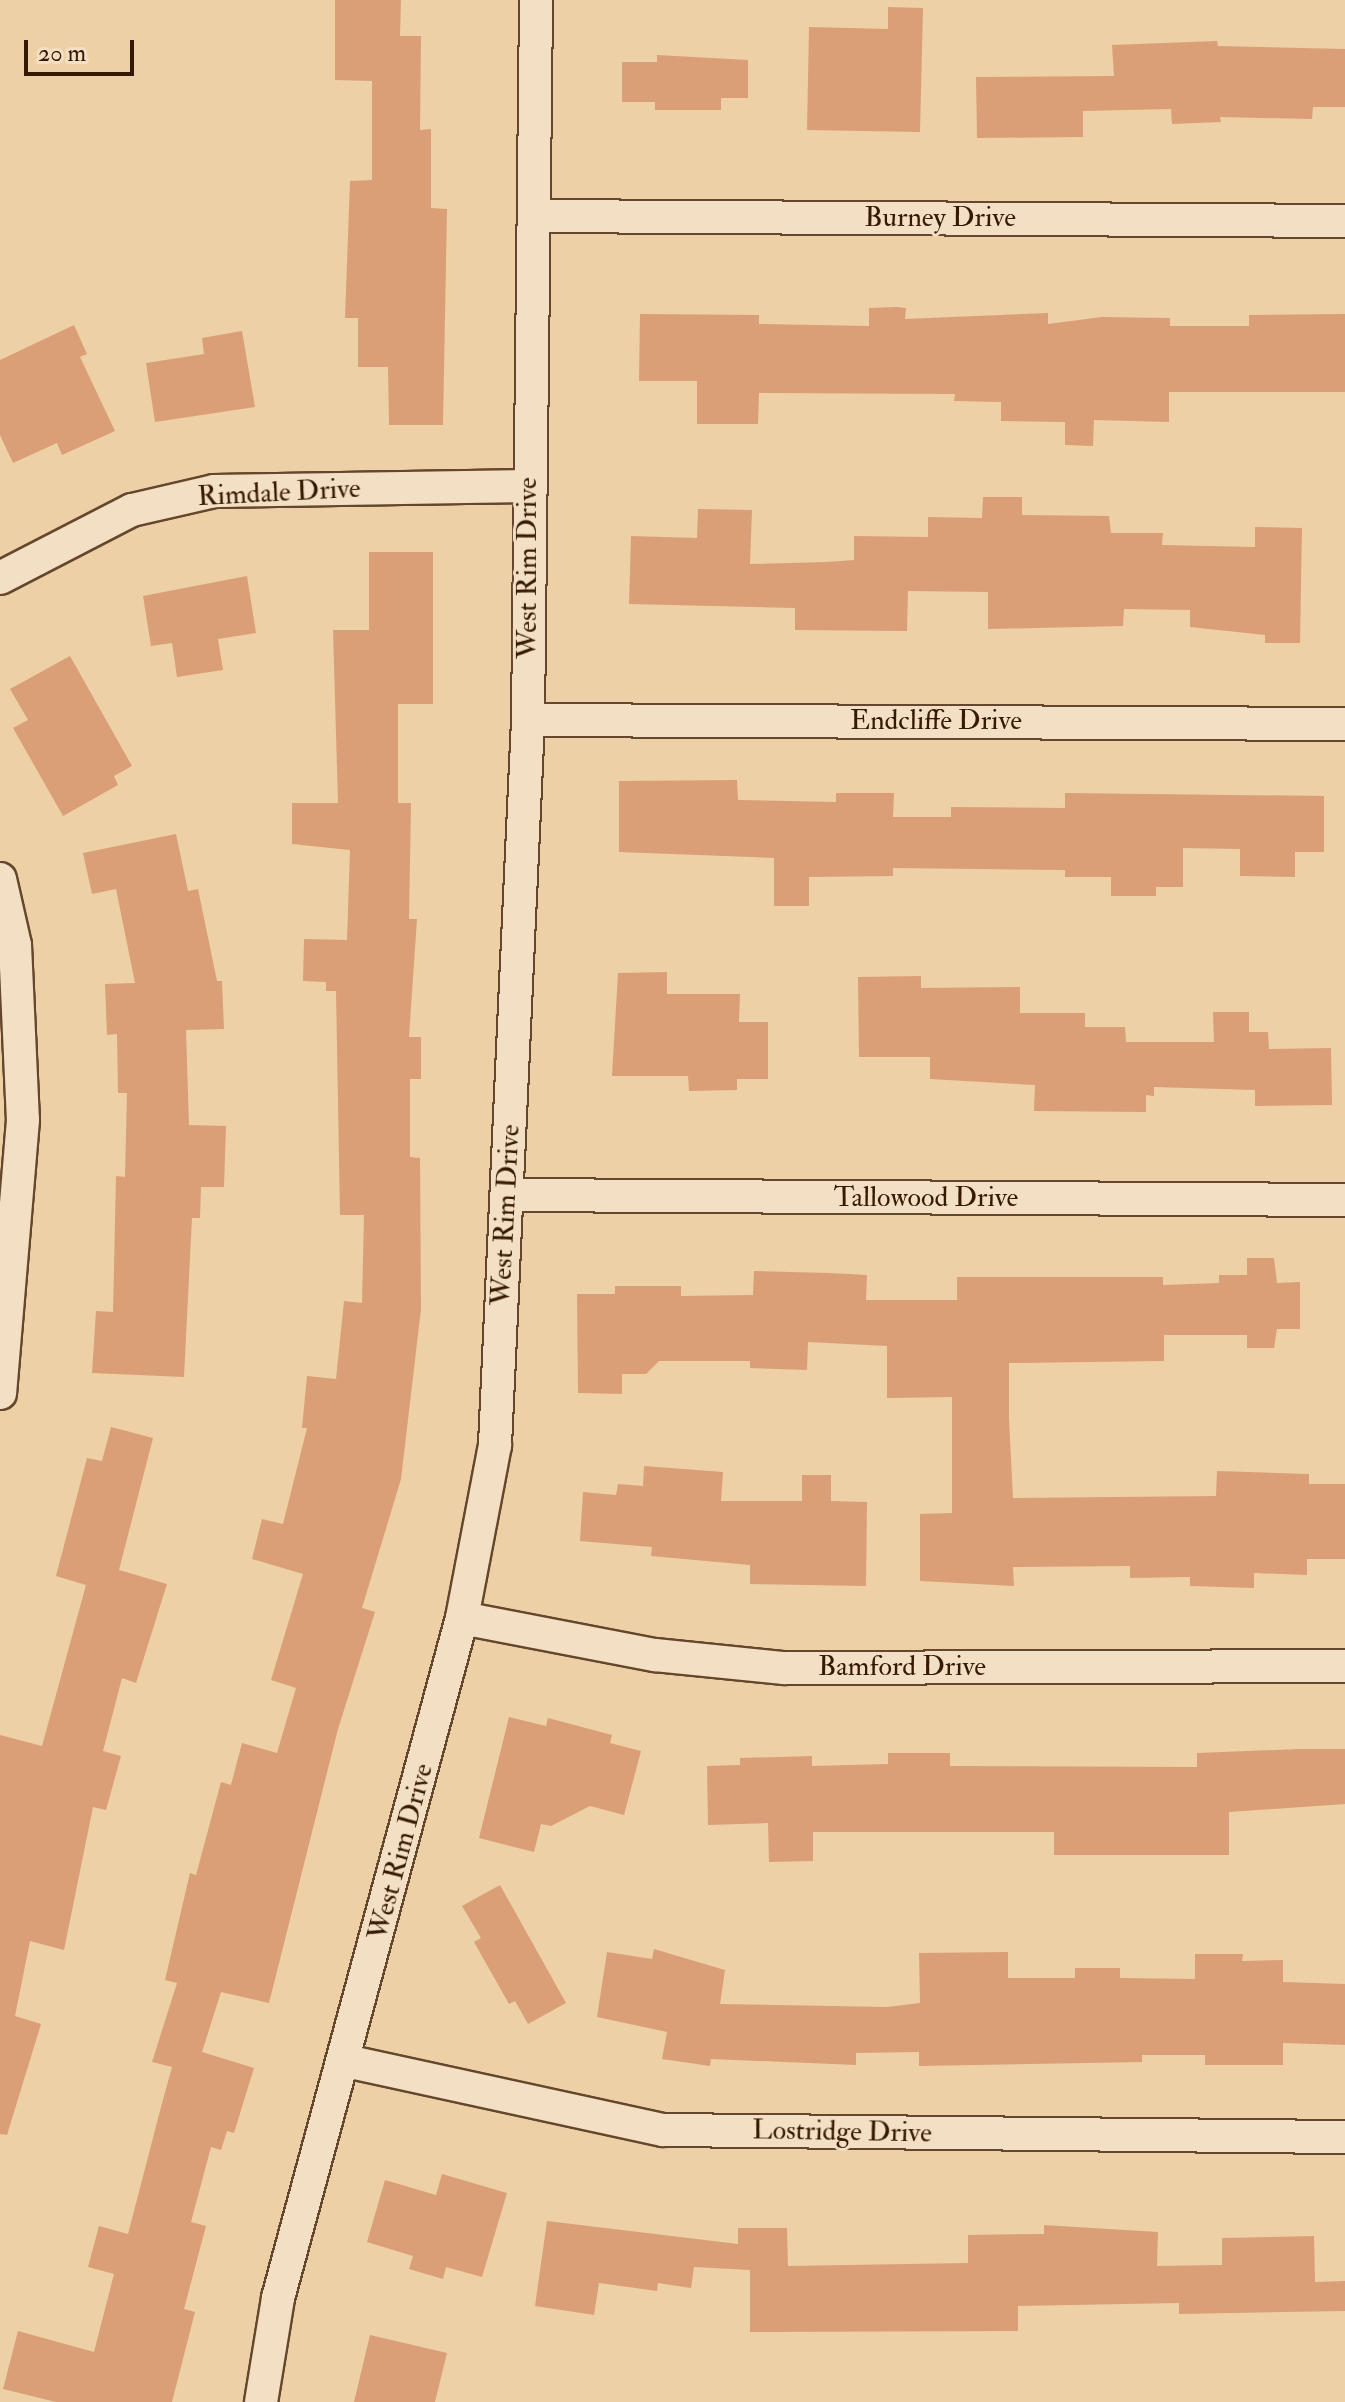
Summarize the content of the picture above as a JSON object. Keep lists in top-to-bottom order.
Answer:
{
  "streets": {
    "street": [
      "Burney Drive",
      "Rimdale Drive",
      "West Rim Drive",
      "Endcliffe Drive",
      "Tallowood Drive",
      "Bamford Drive",
      "Lostridge Drive"
    ]
  },
  "crossings": [
    ["Burney Drive", "West Rim Drive"],
    ["Rimdale Drive", "West Rim Drive"],
    ["West Rim Drive", "Endcliffe Drive"],
    ["West Rim Drive", "Tallowood Drive"],
    ["West Rim Drive", "Bamford Drive"],
    ["West Rim Drive", "Lostridge Drive"]
  ],
  "scale_bar": "20 m"
}
